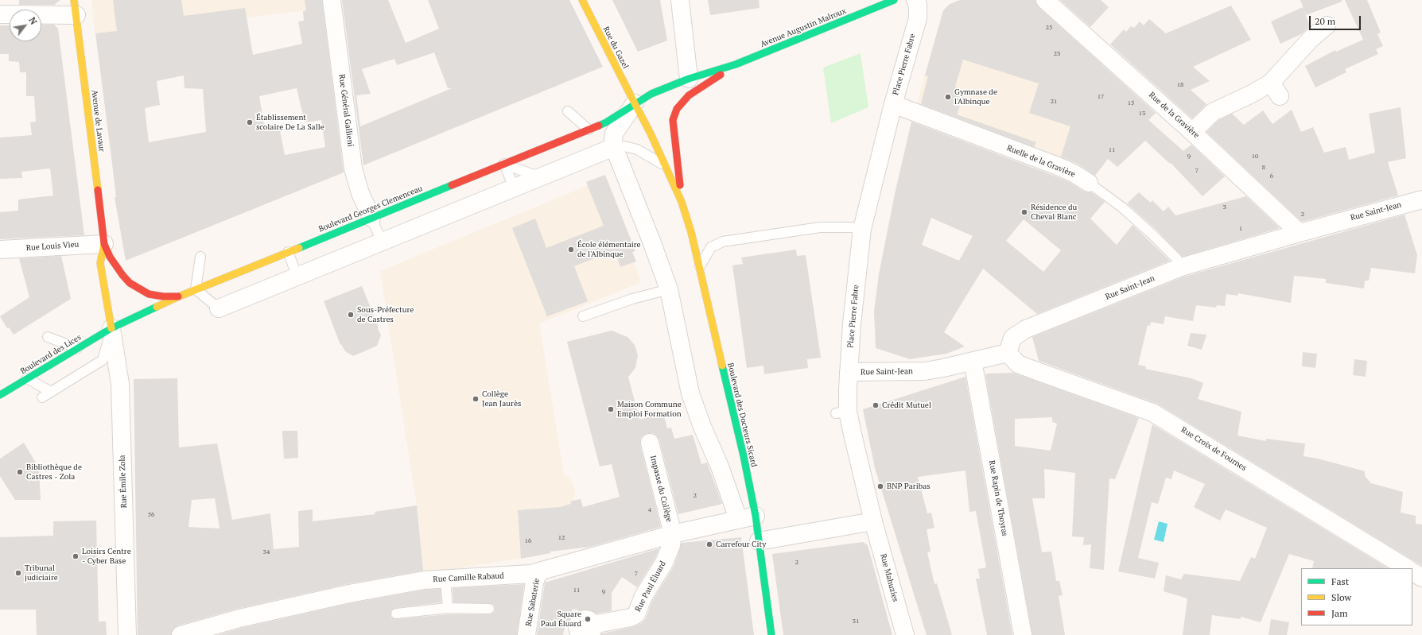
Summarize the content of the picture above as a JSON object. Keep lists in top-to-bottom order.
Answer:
{
  "streets": {
    "main road": [
      "Avenue Augustin Malroux",
      "Rue du Gazel",
      "Avenue de Lavaur",
      "Boulevard Georges Clemenceau",
      "Boulevard des Lices",
      "Boulevard des Docteurs Sicard"
    ],
    "street": [
      "Place Pierre Fabre",
      "Rue Général Gallieni",
      "Rue de la Gravière",
      "Ruelle de la Gravière",
      "Rue Saint-Jean",
      "Rue Louis Vieu",
      "Rue Croix de Fournes",
      "Rue Émile Zola",
      "Impasse du Collège",
      "Rue Rapin de Thoyras",
      "Rue Camille Rabaud",
      "Rue Mahuzies",
      "Rue Paul Éluard",
      "Rue Sabaterie"
    ]
  },
  "crossings": [
    ["Avenue Augustin Malroux", "Boulevard Georges Clemenceau"],
    ["Avenue Augustin Malroux", "Boulevard des Docteurs Sicard"],
    ["Rue du Gazel", "Boulevard Georges Clemenceau"],
    ["Rue du Gazel", "Boulevard des Docteurs Sicard"],
    ["Place Pierre Fabre", "Ruelle de la Gravière"],
    ["Place Pierre Fabre", "Rue Saint-Jean"],
    ["Place Pierre Fabre", "Rue Mahuzies"],
    ["Rue Général Gallieni", "Boulevard Georges Clemenceau"],
    ["Rue de la Gravière", "Rue Saint-Jean"],
    ["Avenue de Lavaur", "Boulevard Georges Clemenceau"],
    ["Avenue de Lavaur", "Rue Louis Vieu"],
    ["Avenue de Lavaur", "Boulevard des Lices"],
    ["Avenue de Lavaur", "Rue Émile Zola"],
    ["Ruelle de la Gravière", "Rue Saint-Jean"],
    ["Boulevard Georges Clemenceau", "Boulevard des Lices"],
    ["Boulevard Georges Clemenceau", "Boulevard des Docteurs Sicard"],
    ["Boulevard Georges Clemenceau", "Rue Émile Zola"],
    ["Rue Saint-Jean", "Rue Croix de Fournes"],
    ["Rue Saint-Jean", "Rue Rapin de Thoyras"],
    ["Boulevard des Lices", "Rue Émile Zola"],
    ["Boulevard des Docteurs Sicard", "Rue Camille Rabaud"],
    ["Impasse du Collège", "Rue Camille Rabaud"],
    ["Impasse du Collège", "Rue Paul Éluard"],
    ["Rue Camille Rabaud", "Rue Paul Éluard"],
    ["Rue Camille Rabaud", "Rue Sabaterie"]
  ],
  "places": [
    "Gymnase de l'Albinque",
    "Établissement scolaire De La Salle",
    "Résidence du Cheval Blanc",
    "École élémentaire de l'Albinque",
    "Sous-Préfecture de Castres",
    "Collège Jean Jaurès",
    "Crédit Mutuel",
    "Maison Commune Emploi Formation",
    "Bibliothèque de Castres - Zola",
    "BNP Paribas",
    "Carrefour City",
    "Loisirs Centre - Cyber Base",
    "Tribunal judiciaire",
    "Square Paul Éluard"
  ],
  "house_numbers": [
    "25",
    "23",
    "18",
    "17",
    "21",
    "15",
    "13",
    "11",
    "9",
    "10",
    "8",
    "7",
    "6",
    "3",
    "2",
    "1",
    "2",
    "4",
    "56",
    "12",
    "16",
    "34",
    "2",
    "7",
    "11",
    "9",
    "31"
  ],
  "legend": ["Fast", "Slow", "Jam"],
  "scale_bar": "20 m",
  "north": "top right"
}
